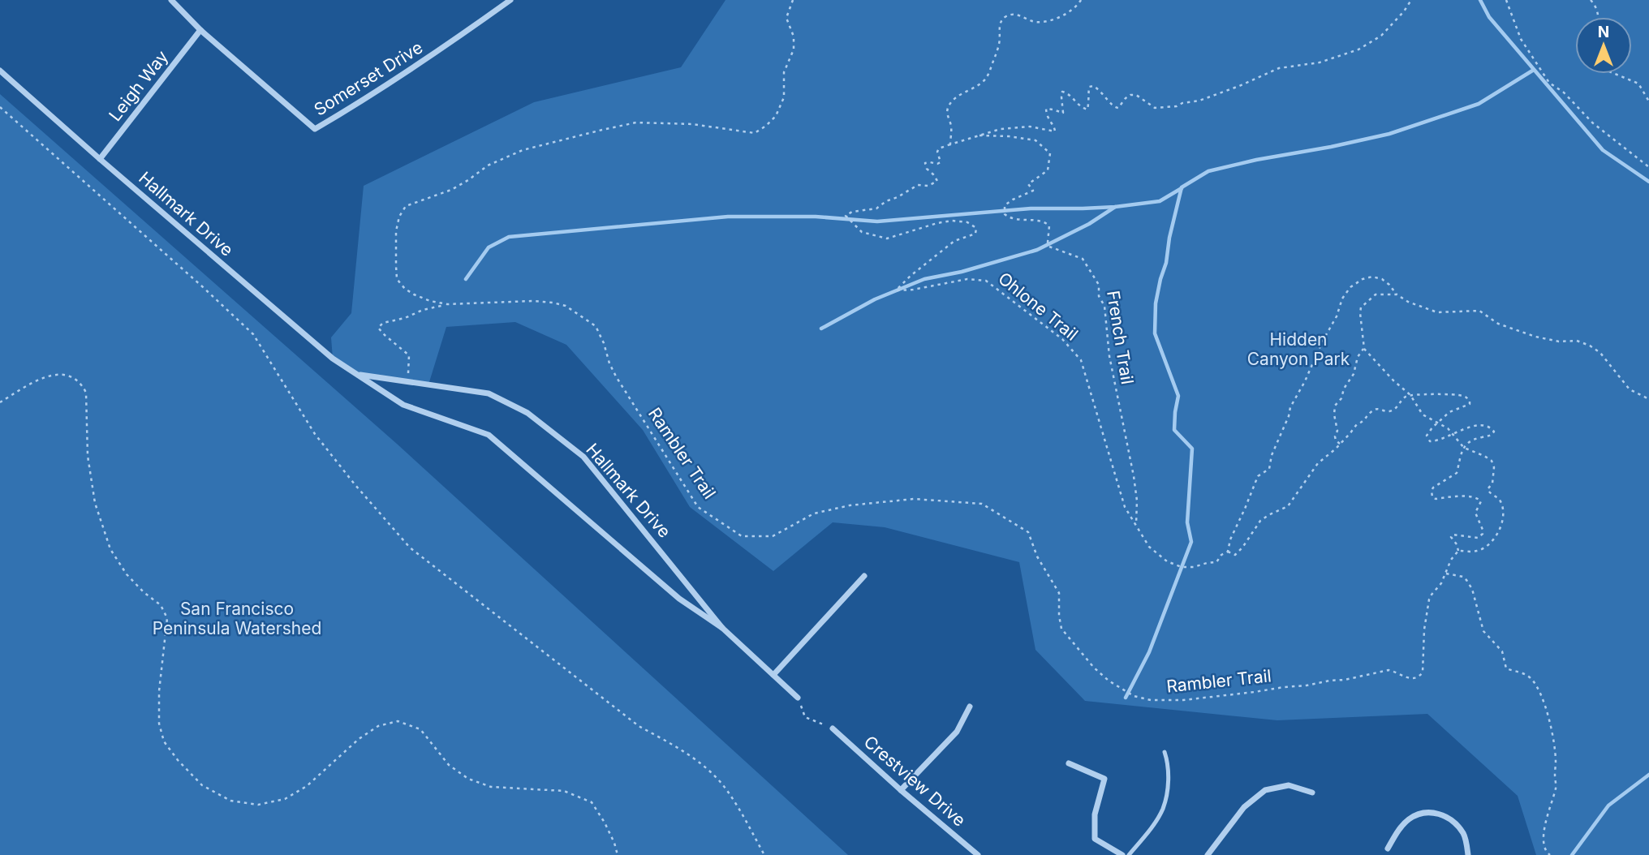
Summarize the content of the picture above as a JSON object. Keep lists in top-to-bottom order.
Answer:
{
  "streets": {
    "street": [
      "Somerset Drive",
      "Leigh Way",
      "Hallmark Drive",
      "Crestview Drive"
    ],
    "path": ["Ohlone Trail", "French Trail", "Rambler Trail"]
  },
  "crossings": [
    ["Somerset Drive", "Leigh Way"],
    ["Leigh Way", "Hallmark Drive"],
    ["Ohlone Trail", "French Trail"]
  ],
  "parks": ["Hidden Canyon Park", "San Francisco Peninsula Watershed"],
  "north": "top"
}
